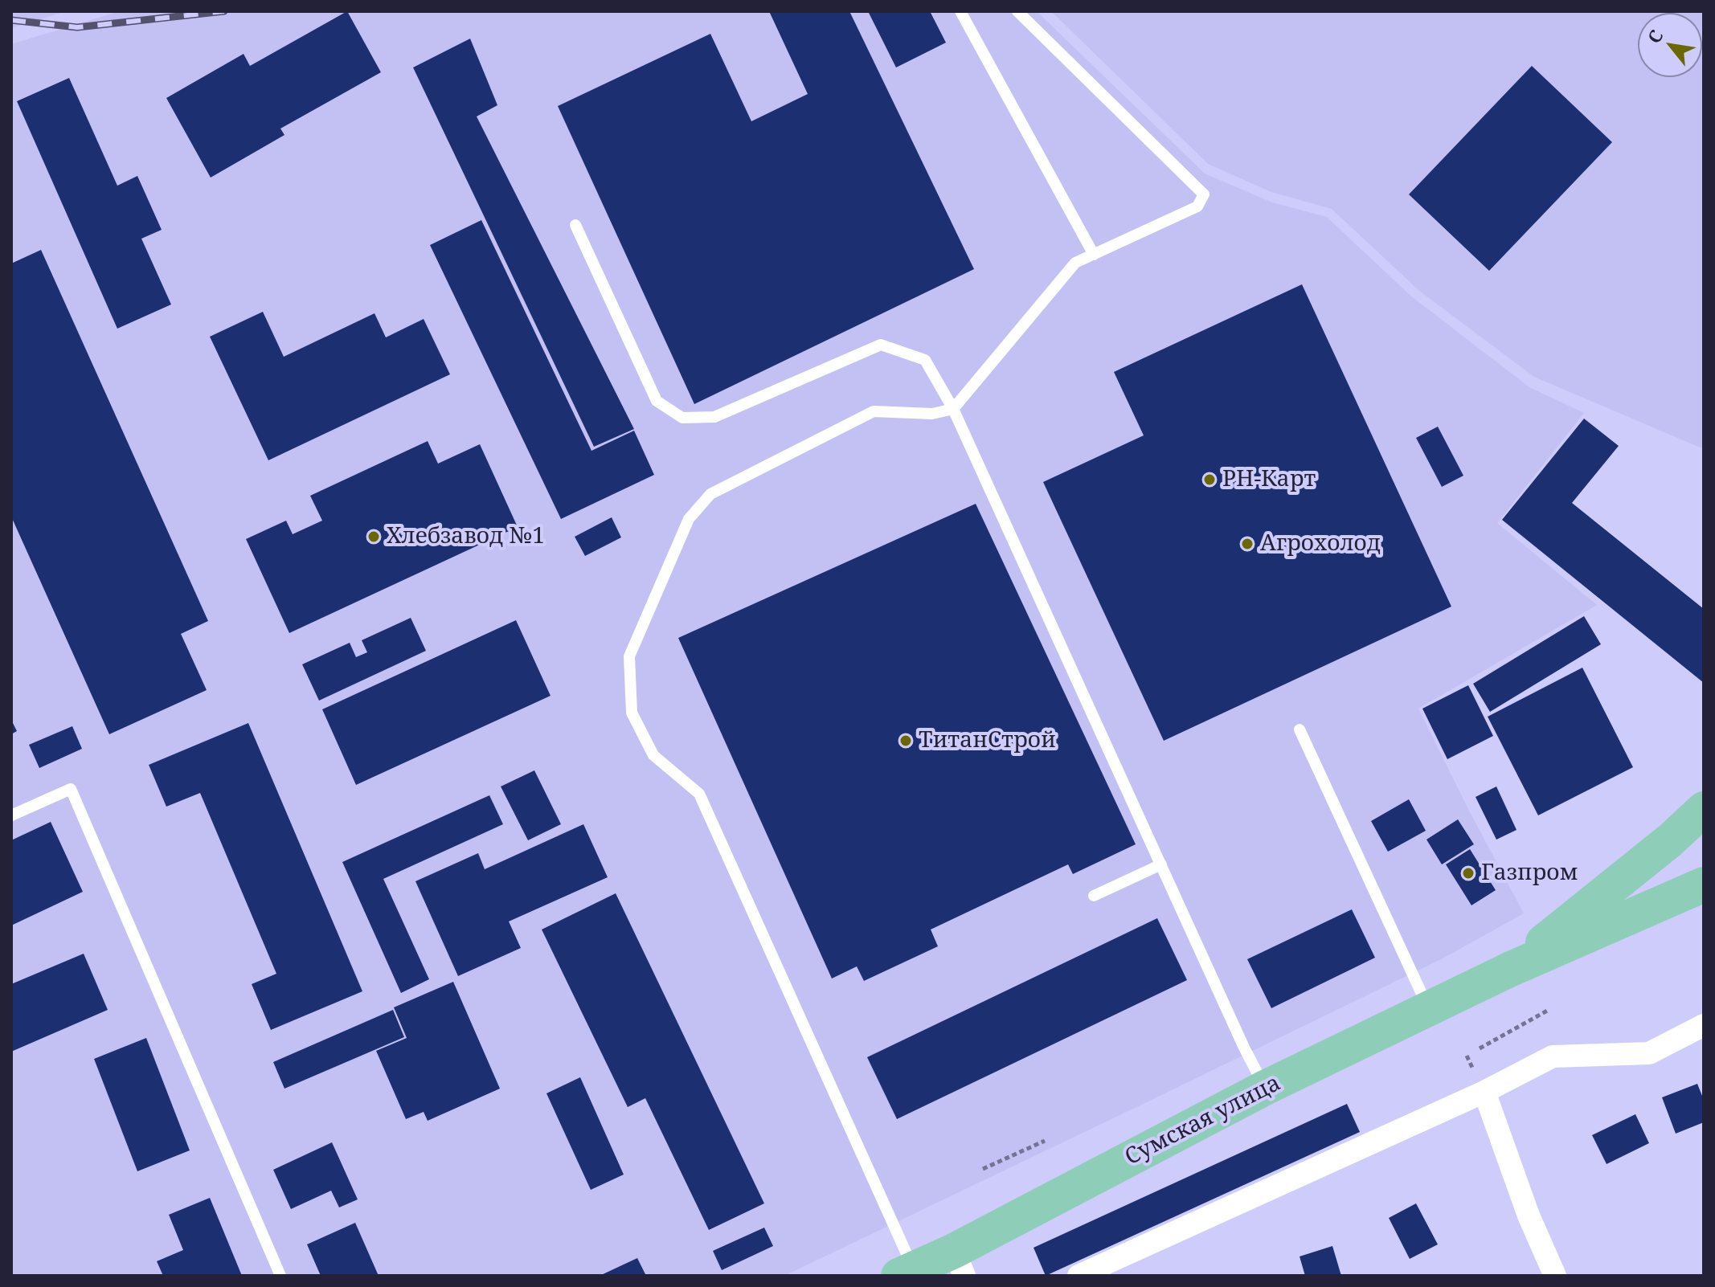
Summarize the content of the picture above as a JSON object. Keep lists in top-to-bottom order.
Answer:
{
  "streets": {
    "main road": ["Сумская улица"]
  },
  "places": [
    "РН-Карт",
    "Хлебзавод №1",
    "Агрохолод",
    "ТитанСтрой",
    "Газпром"
  ],
  "north": "top left"
}
